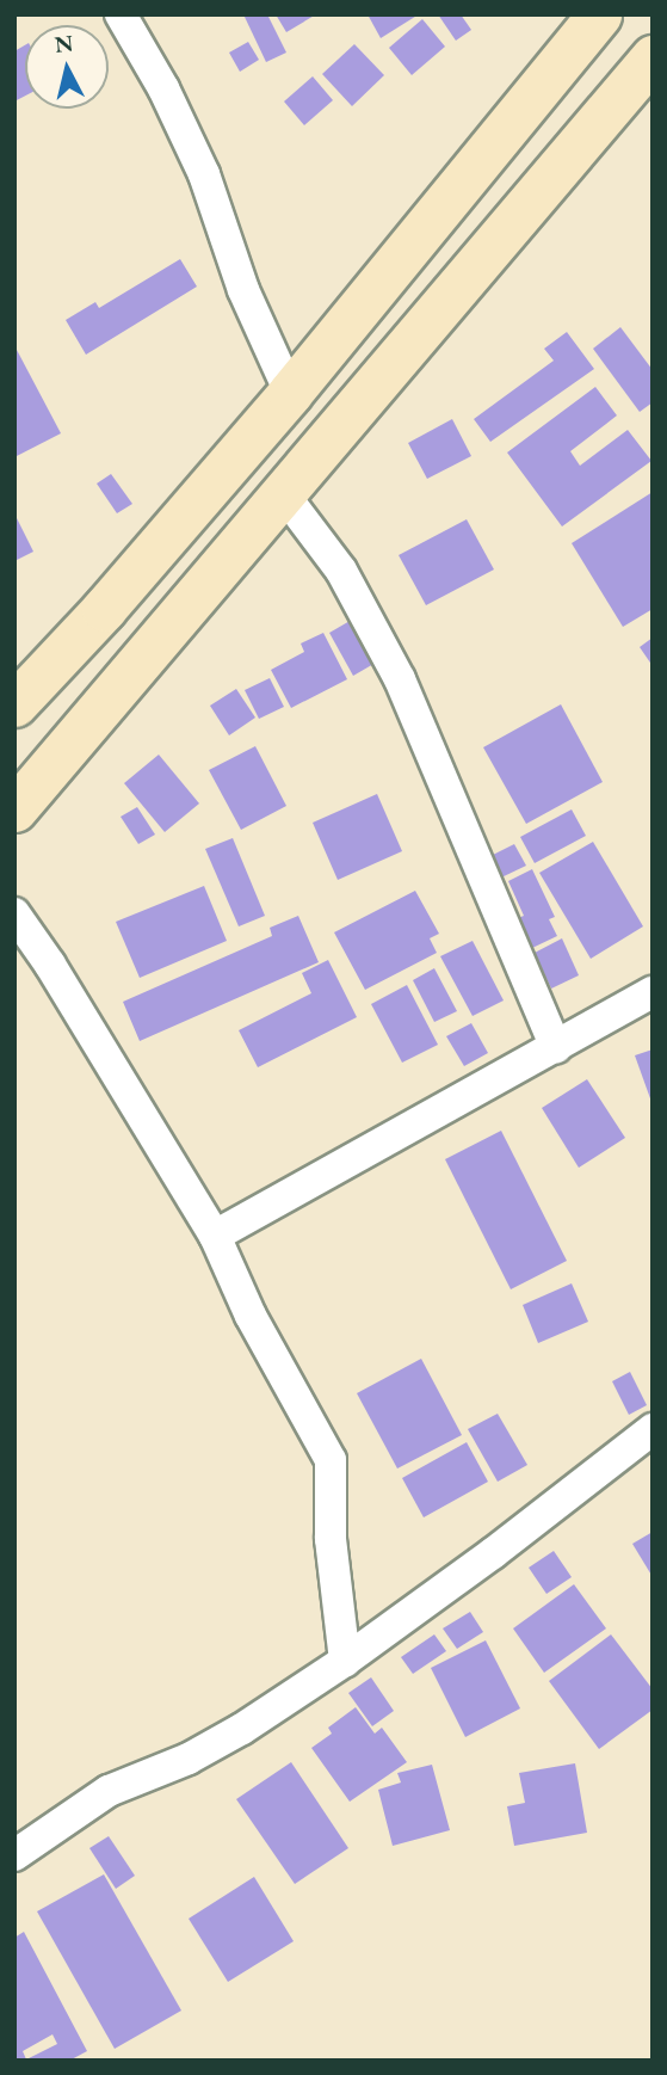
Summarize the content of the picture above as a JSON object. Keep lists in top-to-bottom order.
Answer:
{
  "north": "top"
}
